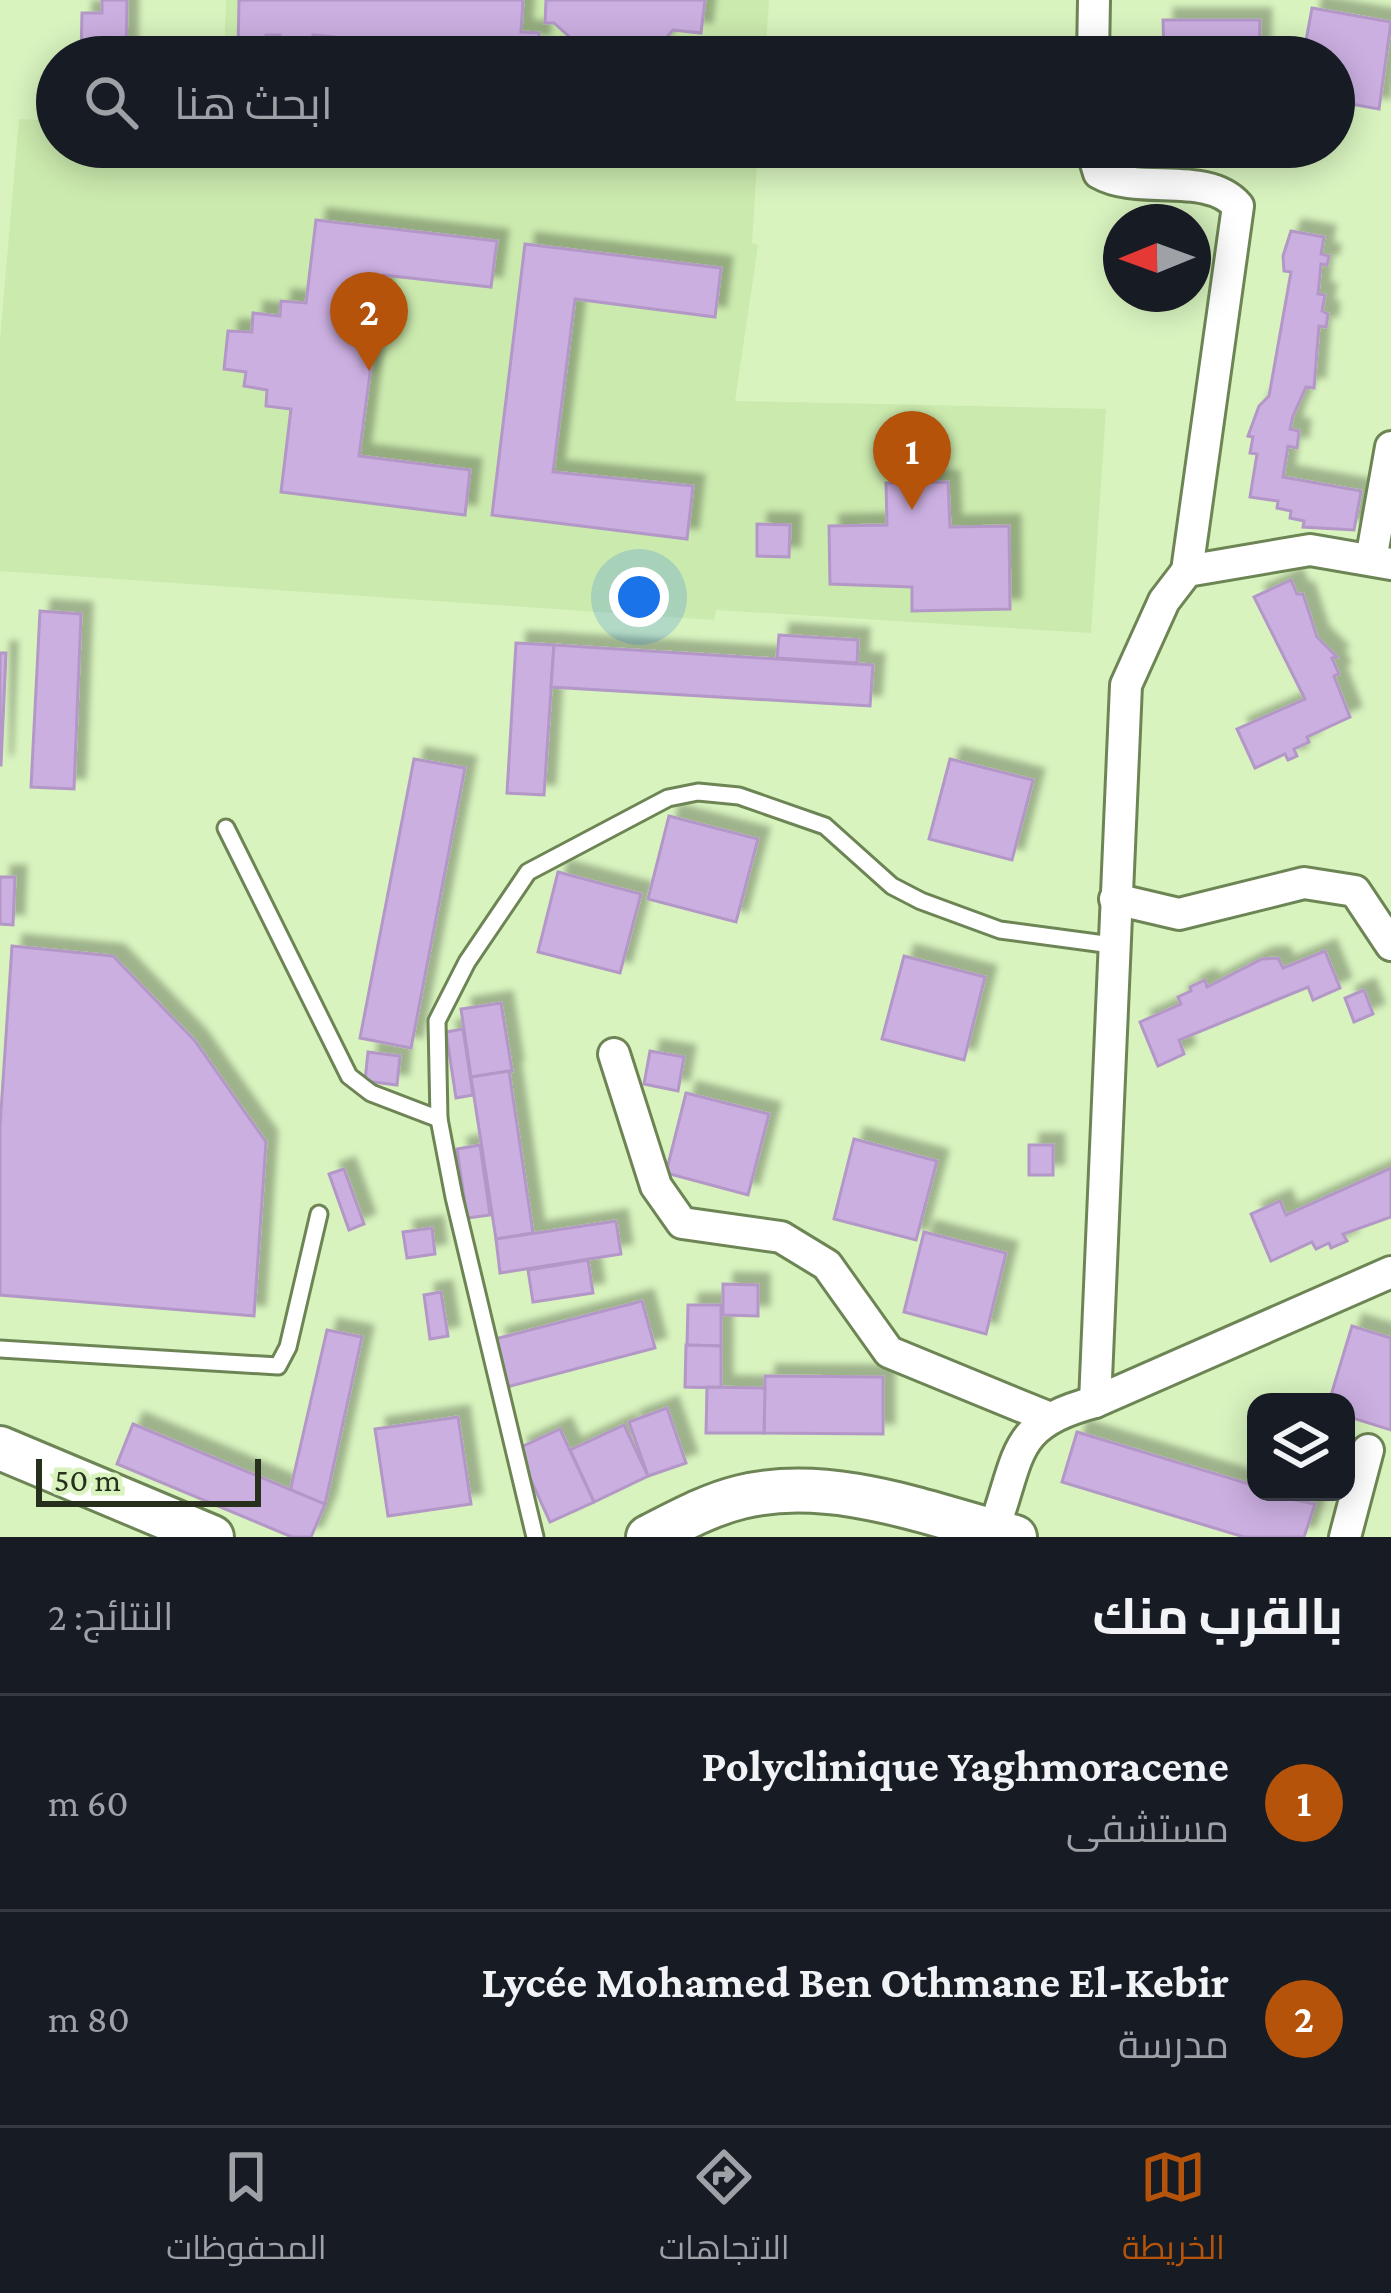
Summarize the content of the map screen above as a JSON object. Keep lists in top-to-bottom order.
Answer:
{
  "scale_bar": "50 m",
  "north": "left",
  "page": {
    "search": "ابحث هنا",
    "pins": ["2", "1"],
    "scale": "50 m",
    "heading": ["بالقرب منك", "النتائج: 2"],
    "list": [
      {
        "mark": "1",
        "name": "Polyclinique Yaghmoracene",
        "note": "مستشفى",
        "value": "60 m"
      },
      {
        "mark": "2",
        "name": "Lycée Mohamed Ben Othmane El-Kebir",
        "note": "مدرسة",
        "value": "80 m"
      }
    ],
    "nav": ["الخريطة", "الاتجاهات", "المحفوظات"]
  }
}
